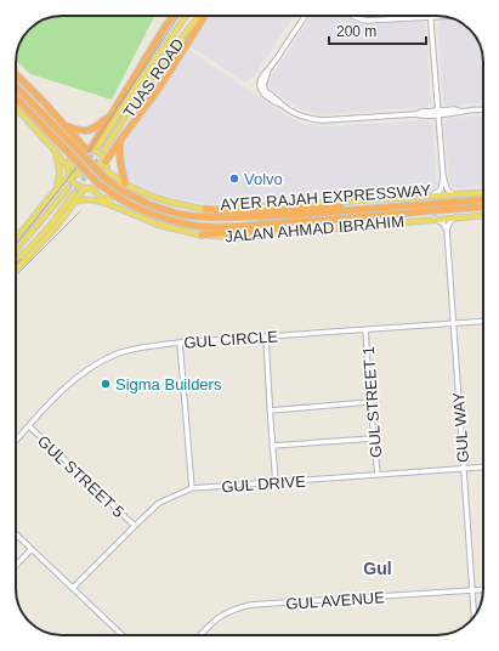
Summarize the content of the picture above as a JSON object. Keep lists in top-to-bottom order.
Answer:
{
  "streets": {
    "highway": ["AYER RAJAH EXPRESSWAY"],
    "main road": ["TUAS ROAD", "JALAN AHMAD IBRAHIM"],
    "street": [
      "GUL CIRCLE",
      "GUL STREET 1",
      "GUL WAY",
      "GUL STREET 5",
      "GUL DRIVE",
      "GUL AVENUE"
    ]
  },
  "crossings": [
    ["AYER RAJAH EXPRESSWAY", "JALAN AHMAD IBRAHIM"],
    ["GUL CIRCLE", "GUL STREET 1"],
    ["GUL CIRCLE", "GUL WAY"],
    ["GUL CIRCLE", "GUL STREET 5"],
    ["GUL STREET 1", "GUL DRIVE"],
    ["GUL WAY", "GUL DRIVE"],
    ["GUL WAY", "GUL AVENUE"],
    ["GUL STREET 5", "GUL DRIVE"]
  ],
  "districts": ["Gul"],
  "places": ["Volvo", "Sigma Builders"],
  "scale_bar": "200 m"
}
